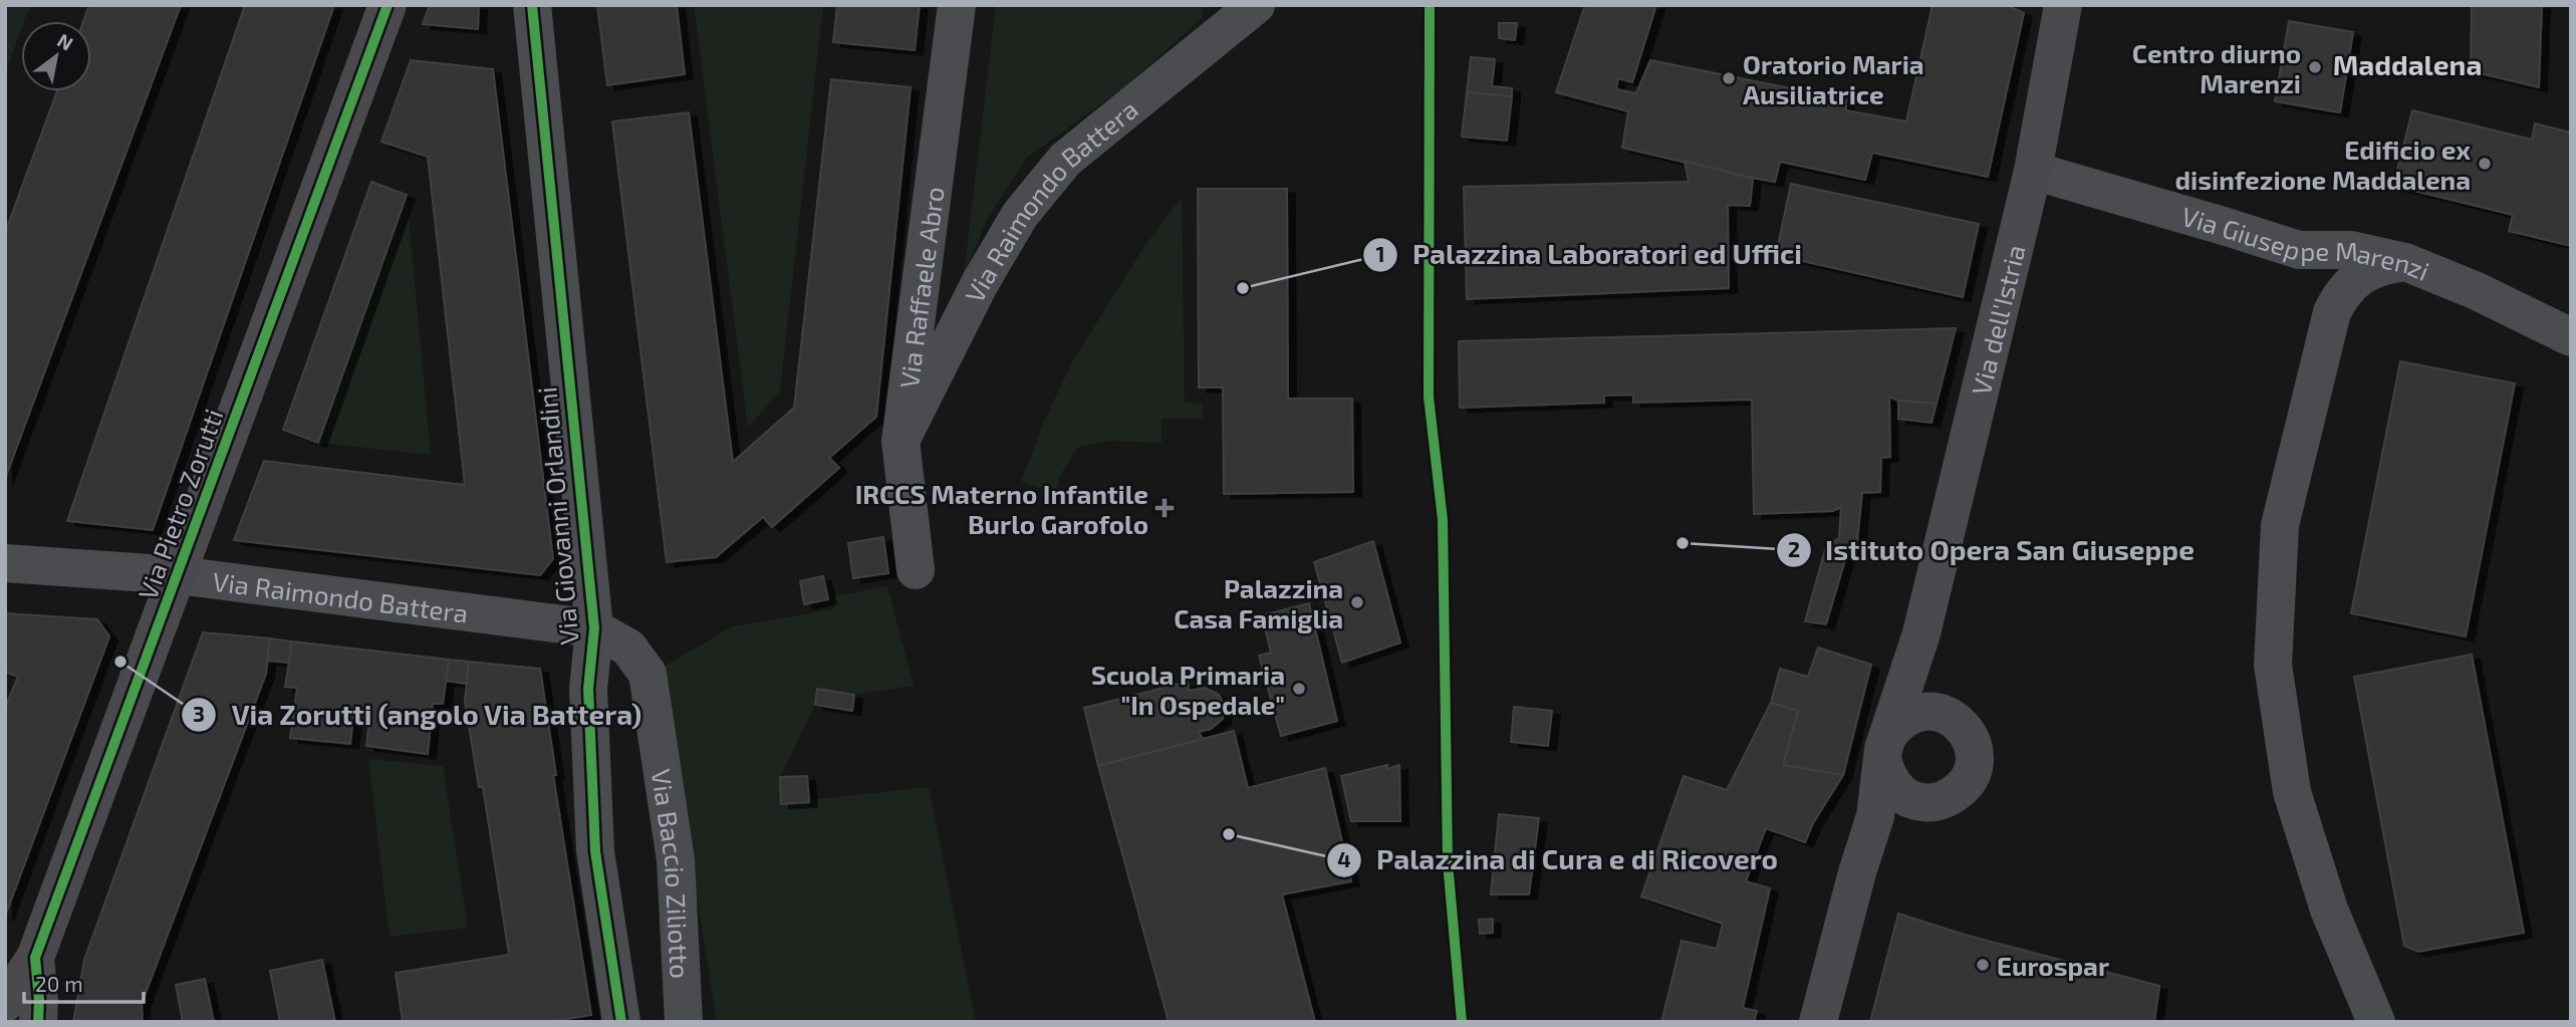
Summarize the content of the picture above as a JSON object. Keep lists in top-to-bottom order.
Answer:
{
  "streets": {
    "main road": ["Via dell'Istria", "Via Pietro Zorutti"],
    "street": [
      "Via Raimondo Battera",
      "Via Giuseppe Marenzi",
      "Via Raffaele Abro",
      "Via Giovanni Orlandini",
      "Via Baccio Ziliotto"
    ]
  },
  "crossings": [
    ["Via Raimondo Battera", "Via Raffaele Abro"],
    ["Via Raimondo Battera", "Via Pietro Zorutti"],
    ["Via Raimondo Battera", "Via Giovanni Orlandini"],
    ["Via Raimondo Battera", "Via Baccio Ziliotto"],
    ["Via Giuseppe Marenzi", "Via dell'Istria"]
  ],
  "districts": ["Maddalena"],
  "places": {
    "other": [
      "Centro diurno Marenzi",
      "Oratorio Maria Ausiliatrice",
      "Edificio ex disinfezione Maddalena",
      "Palazzina Laboratori ed Uffici",
      "Istituto Opera San Giuseppe",
      "Palazzina Casa Famiglia",
      "Via Zorutti (angolo Via Battera)",
      "Scuola Primaria \"In Ospedale\"",
      "Palazzina di Cura e di Ricovero",
      "Eurospar"
    ],
    "health": ["IRCCS Materno Infantile Burlo Garofolo"]
  },
  "scale_bar": "20 m",
  "north": "top right"
}
